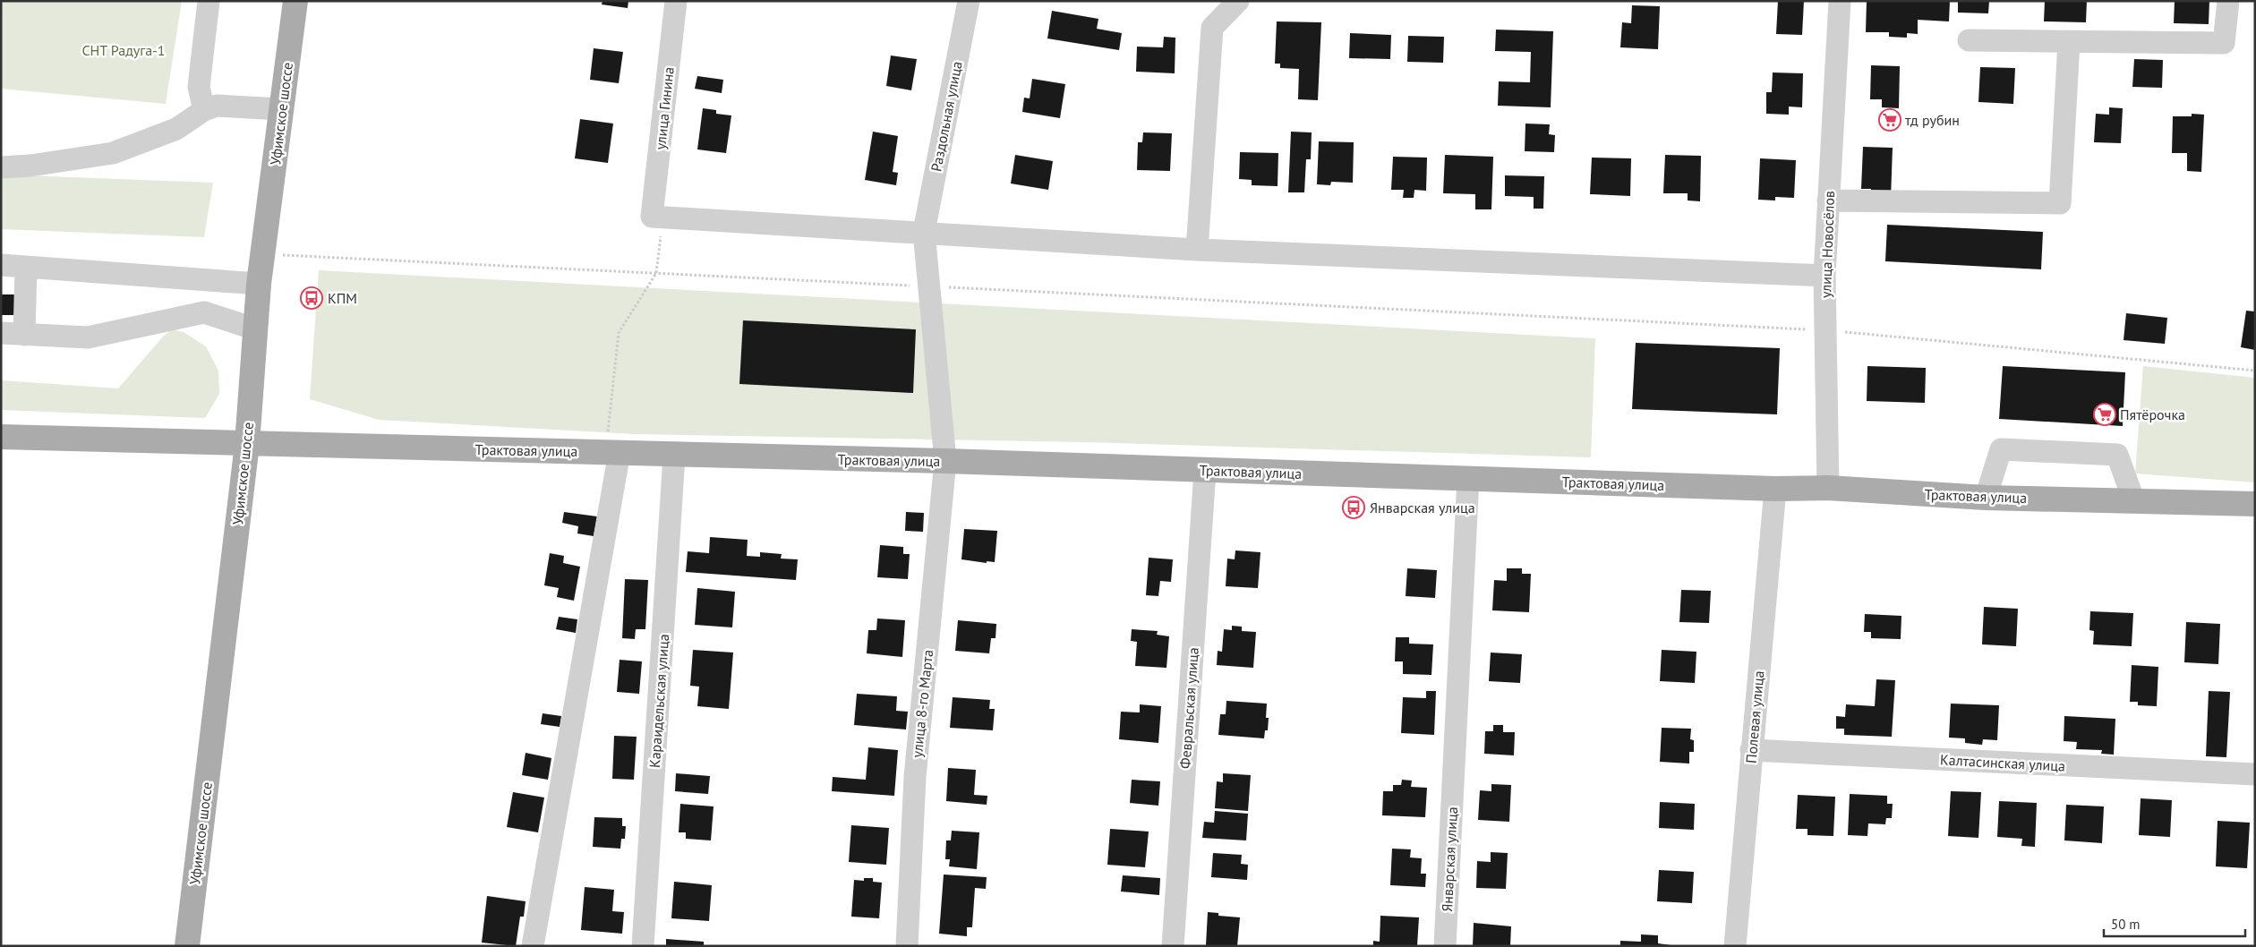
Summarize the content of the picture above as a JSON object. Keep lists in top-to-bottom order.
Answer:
{
  "streets": {
    "main road": ["Уфимское шоссе", "Трактовая улица"],
    "street": [
      "улица Гинина",
      "Раздольная улица",
      "улица Новосёлов",
      "Караидельская улица",
      "улица 8-го Марта",
      "Февральская улица",
      "Полевая улица",
      "Калтасинская улица",
      "Январская улица"
    ]
  },
  "crossings": [
    ["Уфимское шоссе", "Трактовая улица"],
    ["Раздольная улица", "улица 8-го Марта"],
    ["улица Новосёлов", "Трактовая улица"],
    ["Трактовая улица", "Караидельская улица"],
    ["Трактовая улица", "улица 8-го Марта"],
    ["Трактовая улица", "Февральская улица"],
    ["Трактовая улица", "Полевая улица"],
    ["Трактовая улица", "Январская улица"],
    ["Полевая улица", "Калтасинская улица"]
  ],
  "parks": ["СНТ Радуга-1"],
  "places": {
    "supermarket": ["тд рубин", "Пятёрочка"],
    "bus stop": ["КПМ", "Январская улица"]
  },
  "scale_bar": "50 m"
}
